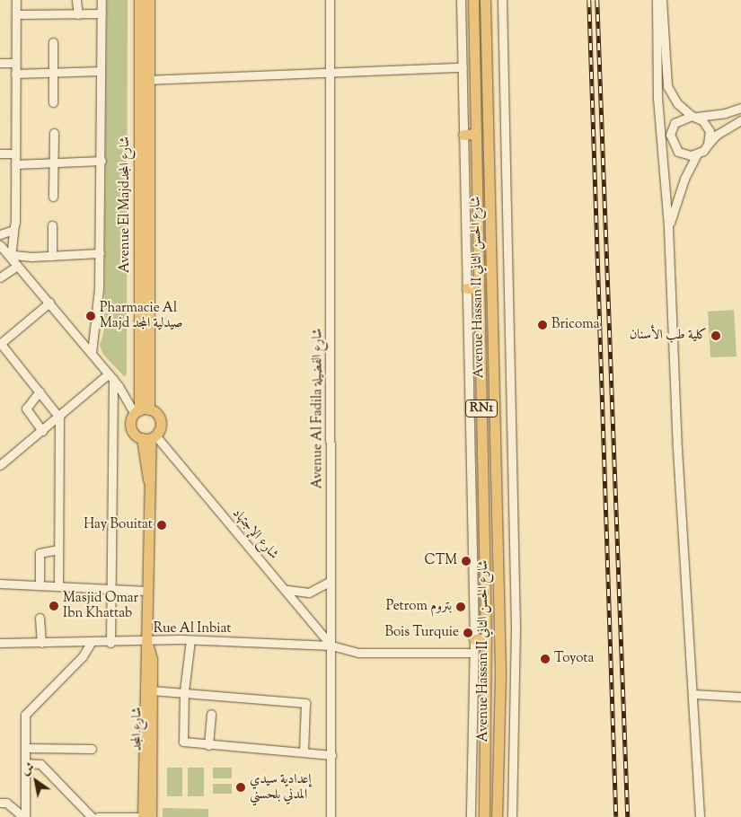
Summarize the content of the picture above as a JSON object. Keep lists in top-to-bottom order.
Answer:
{
  "streets": {
    "main road": [
      "Avenue El Majdشارع المجد",
      "Avenue Hassan II شارع الحسن الثاني",
      "RN1",
      "شارع المجد"
    ],
    "street": ["Avenue Al Fadila شارع الفضيلة", "شارع الإجتهاد", "Rue Al Inbiat"]
  },
  "crossings": [
    ["Avenue El Majdشارع المجد", "شارع المجد"],
    ["Avenue Al Fadila شارع الفضيلة", "شارع الإجتهاد"],
    ["Avenue Al Fadila شارع الفضيلة", "Rue Al Inbiat"],
    ["شارع الإجتهاد", "Rue Al Inbiat"],
    ["شارع الإجتهاد", "شارع المجد"],
    ["Rue Al Inbiat", "شارع المجد"]
  ],
  "places": [
    "Pharmacie Al Majd صيدلية المجد",
    "Bricoma",
    "كلية طب الأسنان",
    "Hay Bouitat",
    "CTM",
    "Masjid Omar Ibn Khattab",
    "Petrom بتروم",
    "Bois Turquie",
    "Toyota",
    "إعدادية سيدي المدني بلحسني"
  ],
  "north": "top left"
}
